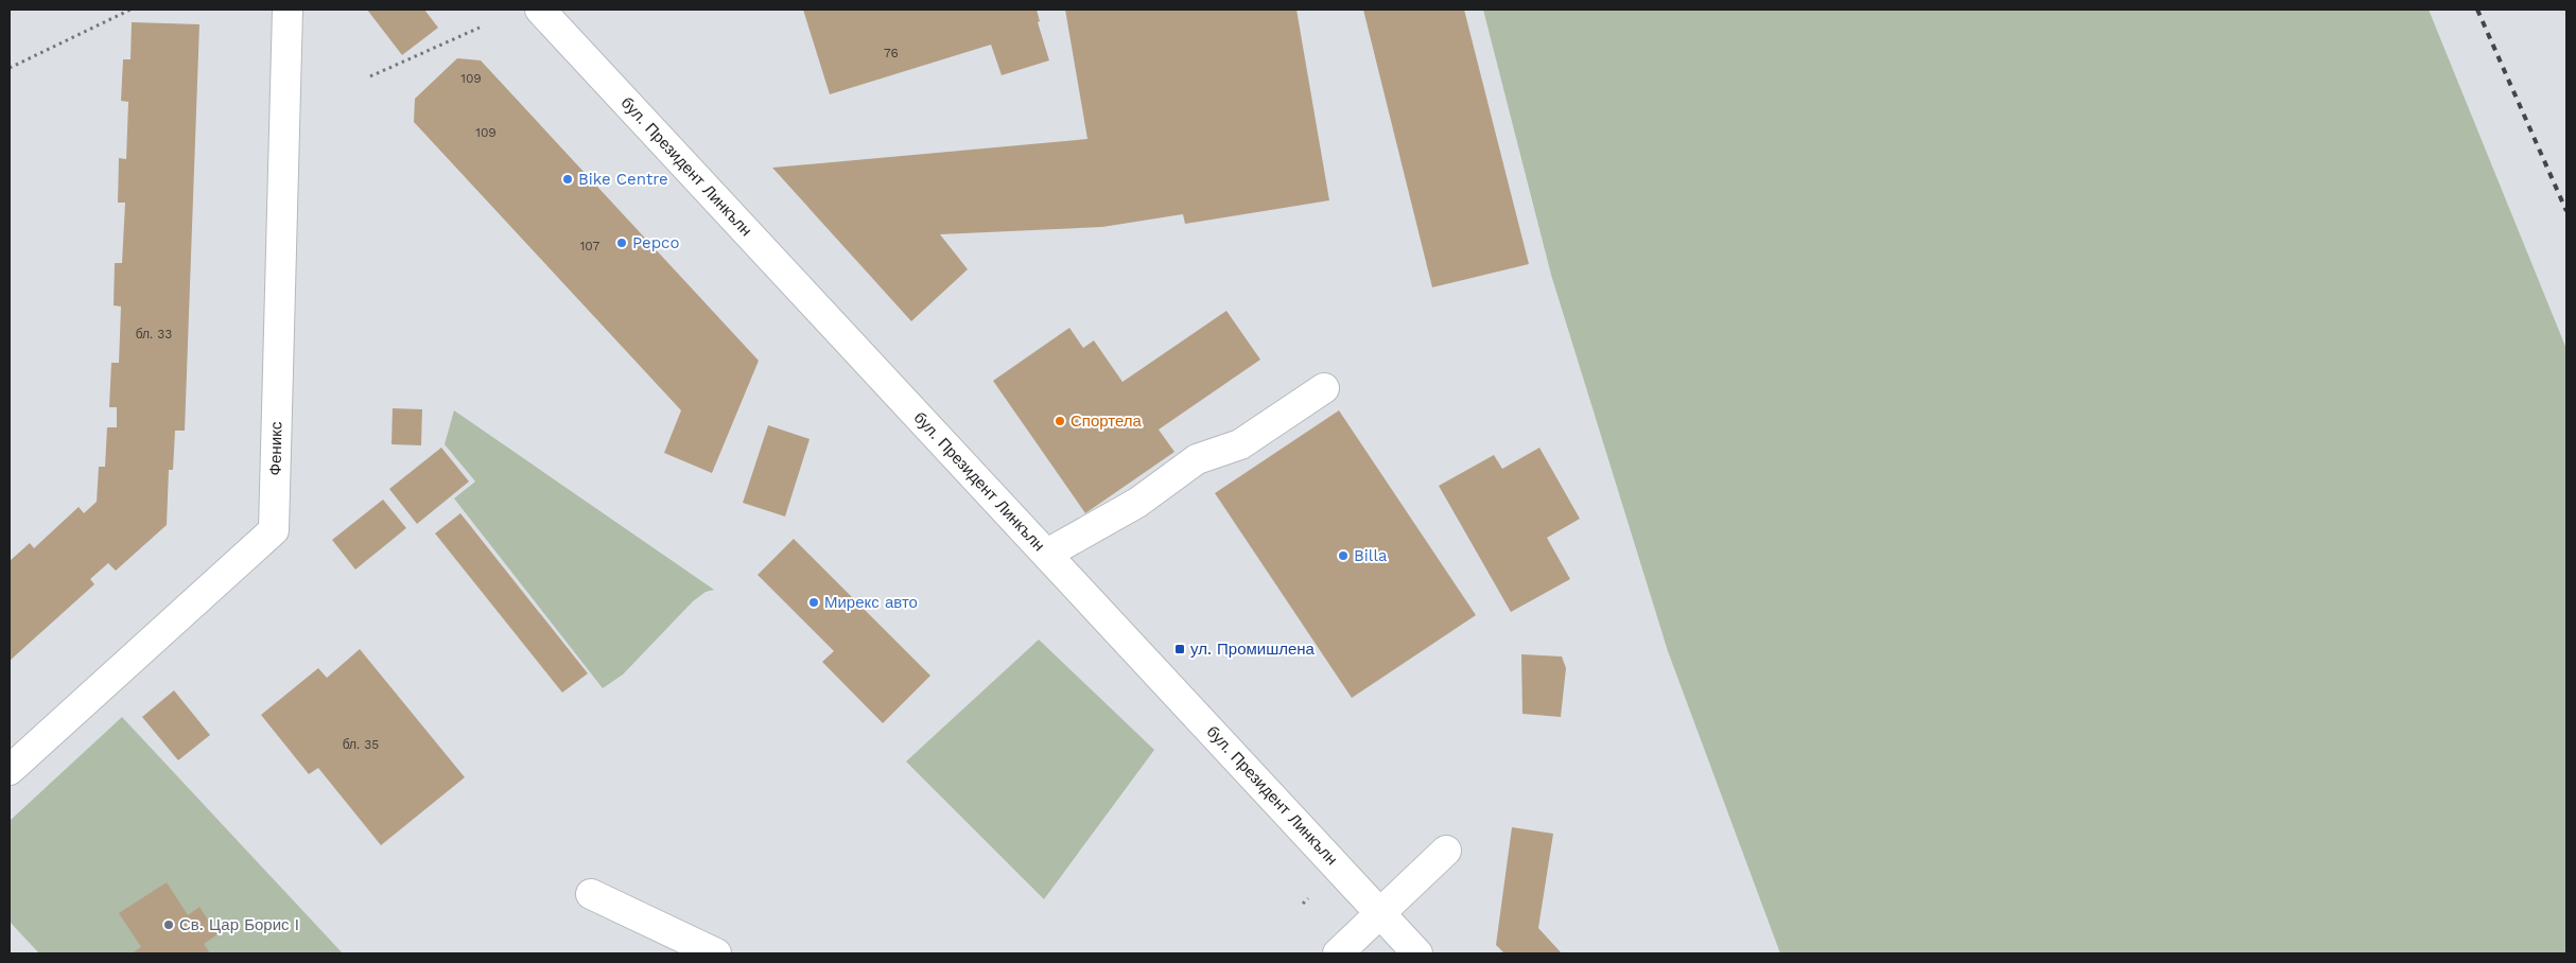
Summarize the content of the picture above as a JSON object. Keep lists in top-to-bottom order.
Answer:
{
  "streets": {
    "street": ["бул. Президент Линкълн", "Феникс"]
  },
  "places": {
    "other": [
      "Bike Centre",
      "Pepco",
      "Спортела",
      "Billa",
      "Мирекс авто",
      "Св. Цар Борис І"
    ],
    "transit": ["ул. Промишлена"]
  },
  "house_numbers": [
    "76",
    "109",
    "109",
    "107",
    "бл. 33",
    "бл. 35"
  ]
}
